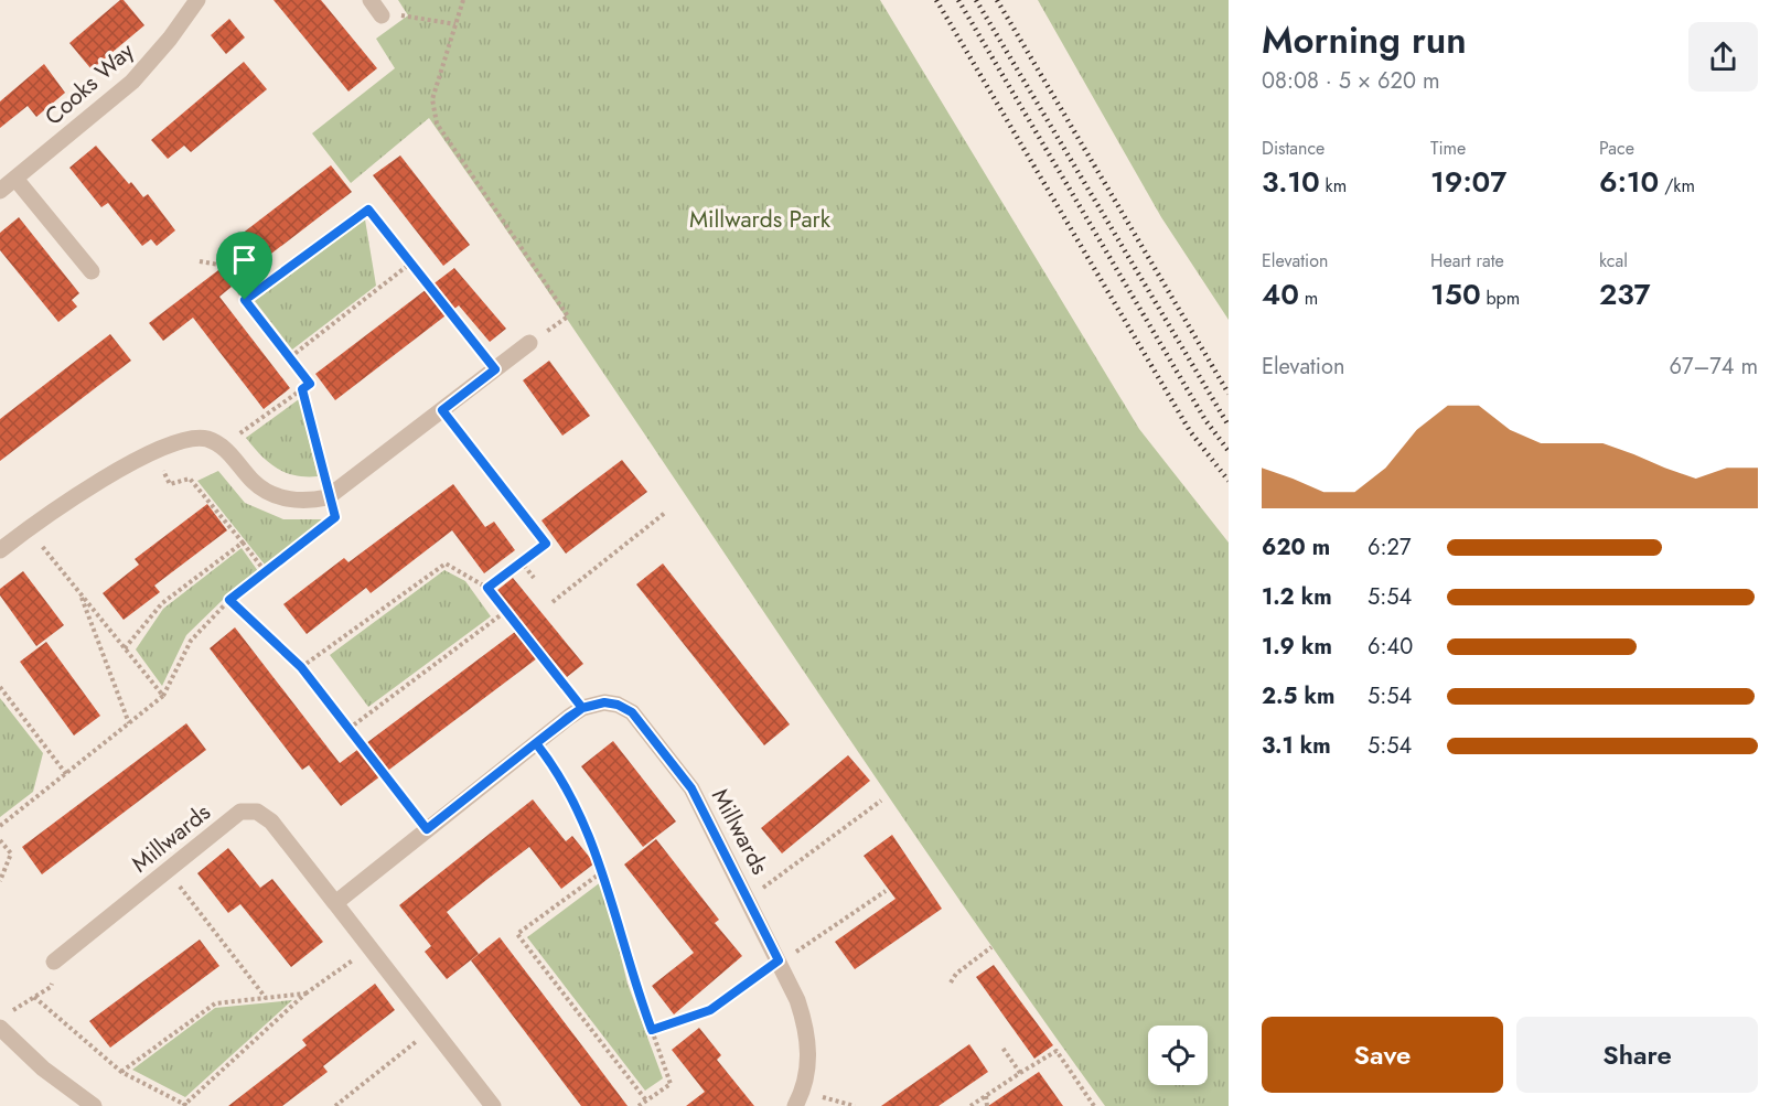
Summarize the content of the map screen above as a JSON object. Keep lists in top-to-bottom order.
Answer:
{
  "streets": {
    "street": ["Cooks Way", "Millwards"]
  },
  "parks": ["Millwards Park"],
  "page": {
    "heading": ["Morning run", "08:08 · 5 × 620 m"],
    "stats": [
      ["Distance", "3.10 km"],
      ["Time", "19:07"],
      ["Pace", "6:10 /km"],
      ["Elevation", "40 m"],
      ["Heart rate", "150 bpm"],
      ["kcal", "237"]
    ],
    "chart": ["Elevation", "67–74 m"],
    "list": [
      {
        "name": "620 m",
        "note": "6:27"
      },
      {
        "name": "1.2 km",
        "note": "5:54"
      },
      {
        "name": "1.9 km",
        "note": "6:40"
      },
      {
        "name": "2.5 km",
        "note": "5:54"
      },
      {
        "name": "3.1 km",
        "note": "5:54"
      }
    ],
    "buttons": ["Save", "Share"]
  }
}
